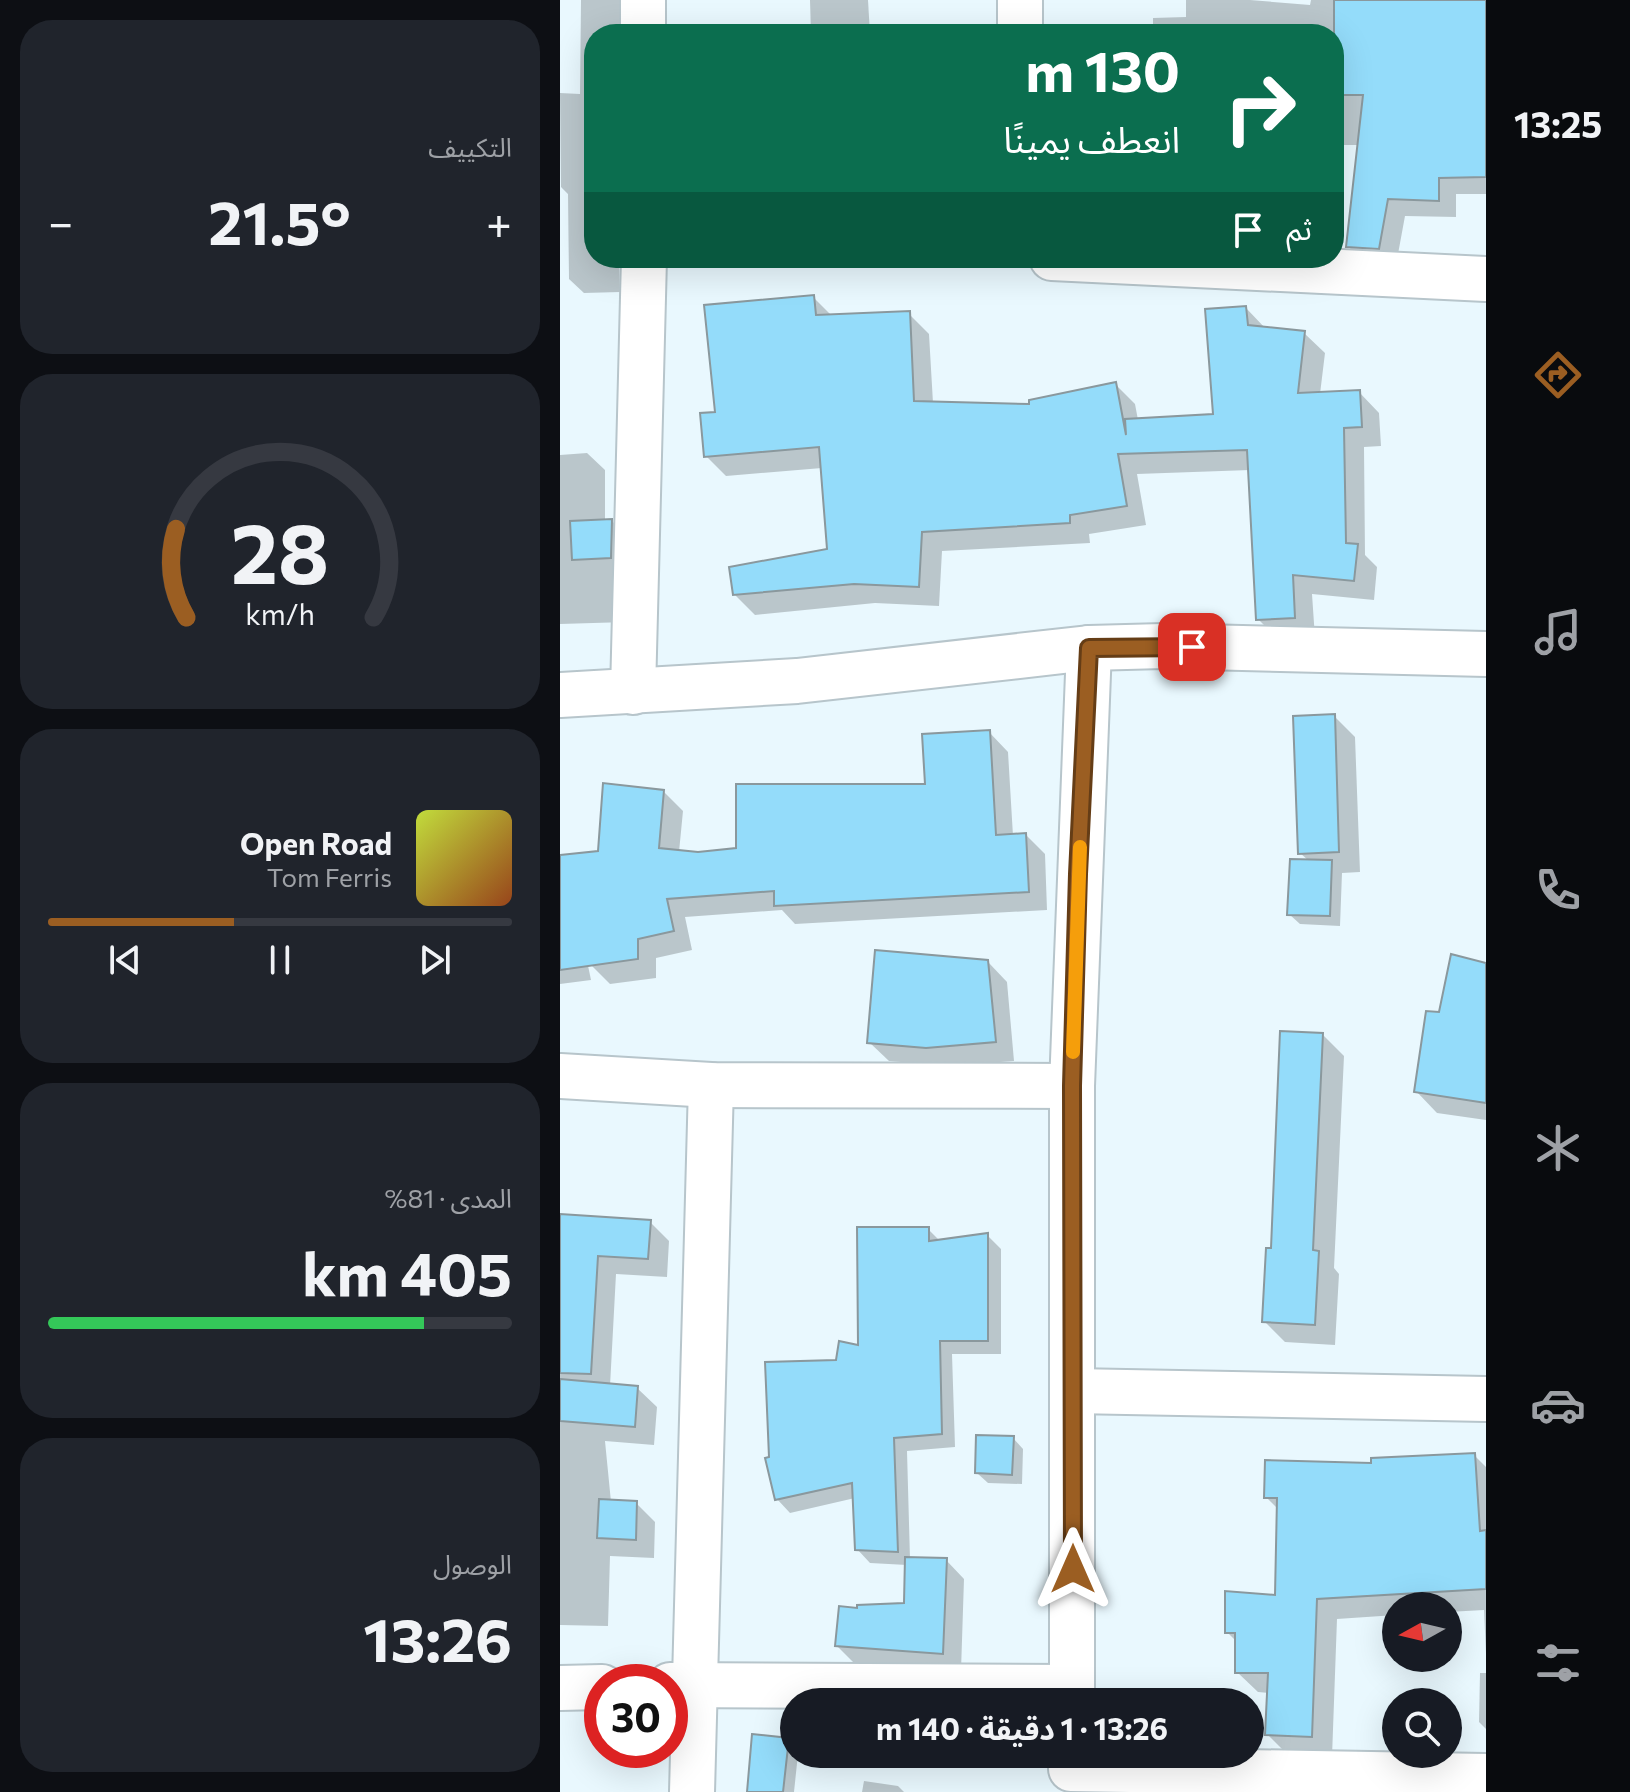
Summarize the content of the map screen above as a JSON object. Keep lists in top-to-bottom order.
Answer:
{
  "north": "left",
  "page": {
    "tabs": "13:25",
    "tile": [
      "التكييف",
      ["المدى · 81%", "405 km"],
      ["الوصول", "13:26"]
    ],
    "turn": ["130 m", "انعطف يمينًا"],
    "heat": ["−", "21.5°", "+"],
    "then": "ثم",
    "song": ["Open Road", "Tom Ferris"],
    "limit": "30",
    "trip": "13:26 · 1 دقيقة · 140 m",
    "gauge": ["28", "km/h"]
  }
}
